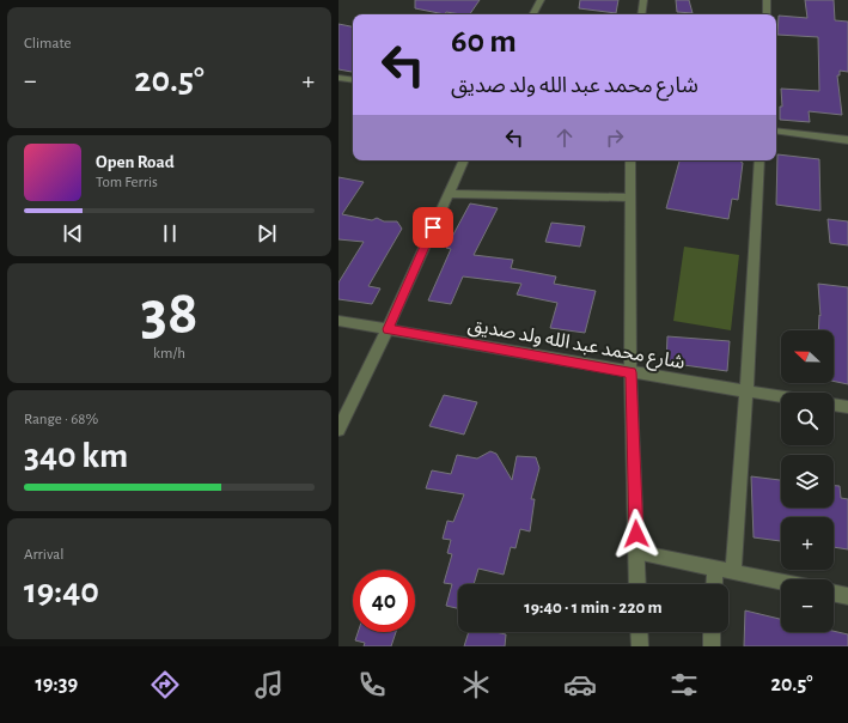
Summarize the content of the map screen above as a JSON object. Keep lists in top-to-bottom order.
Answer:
{
  "streets": {
    "street": ["شارع محمد عبد الله ولد صديق"]
  },
  "north": "left",
  "page": {
    "tile": [
      "Climate",
      ["38", "km/h"],
      ["Range · 68%", "340 km"],
      ["Arrival", "19:40"]
    ],
    "turn": ["60 m", "شارع محمد عبد الله ولد صديق"],
    "heat": ["−", "20.5°", "+"],
    "song": ["Open Road", "Tom Ferris"],
    "map_buttons": ["+", "−"],
    "limit": "40",
    "trip": "19:40 · 1 min · 220 m",
    "tabs": ["19:39", "20.5°"]
  }
}
